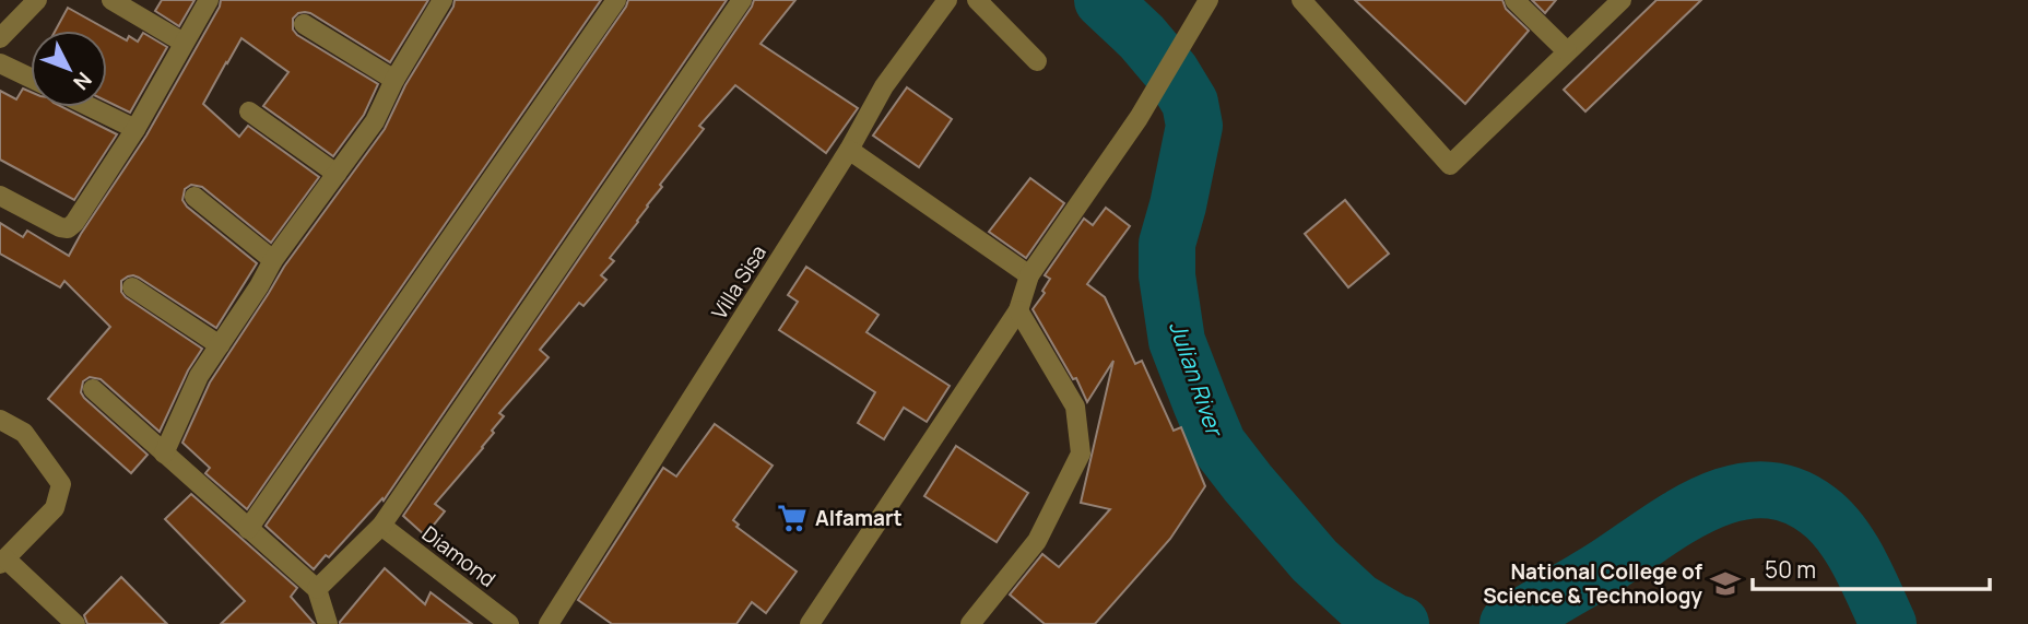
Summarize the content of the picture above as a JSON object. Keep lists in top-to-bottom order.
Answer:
{
  "streets": {
    "street": ["Villa Sisa", "Diamond"]
  },
  "water": ["Julian River"],
  "places": {
    "supermarket": ["Alfamart"],
    "school or university": ["National College of Science & Technology"]
  },
  "scale_bar": "50 m",
  "north": "bottom right"
}
